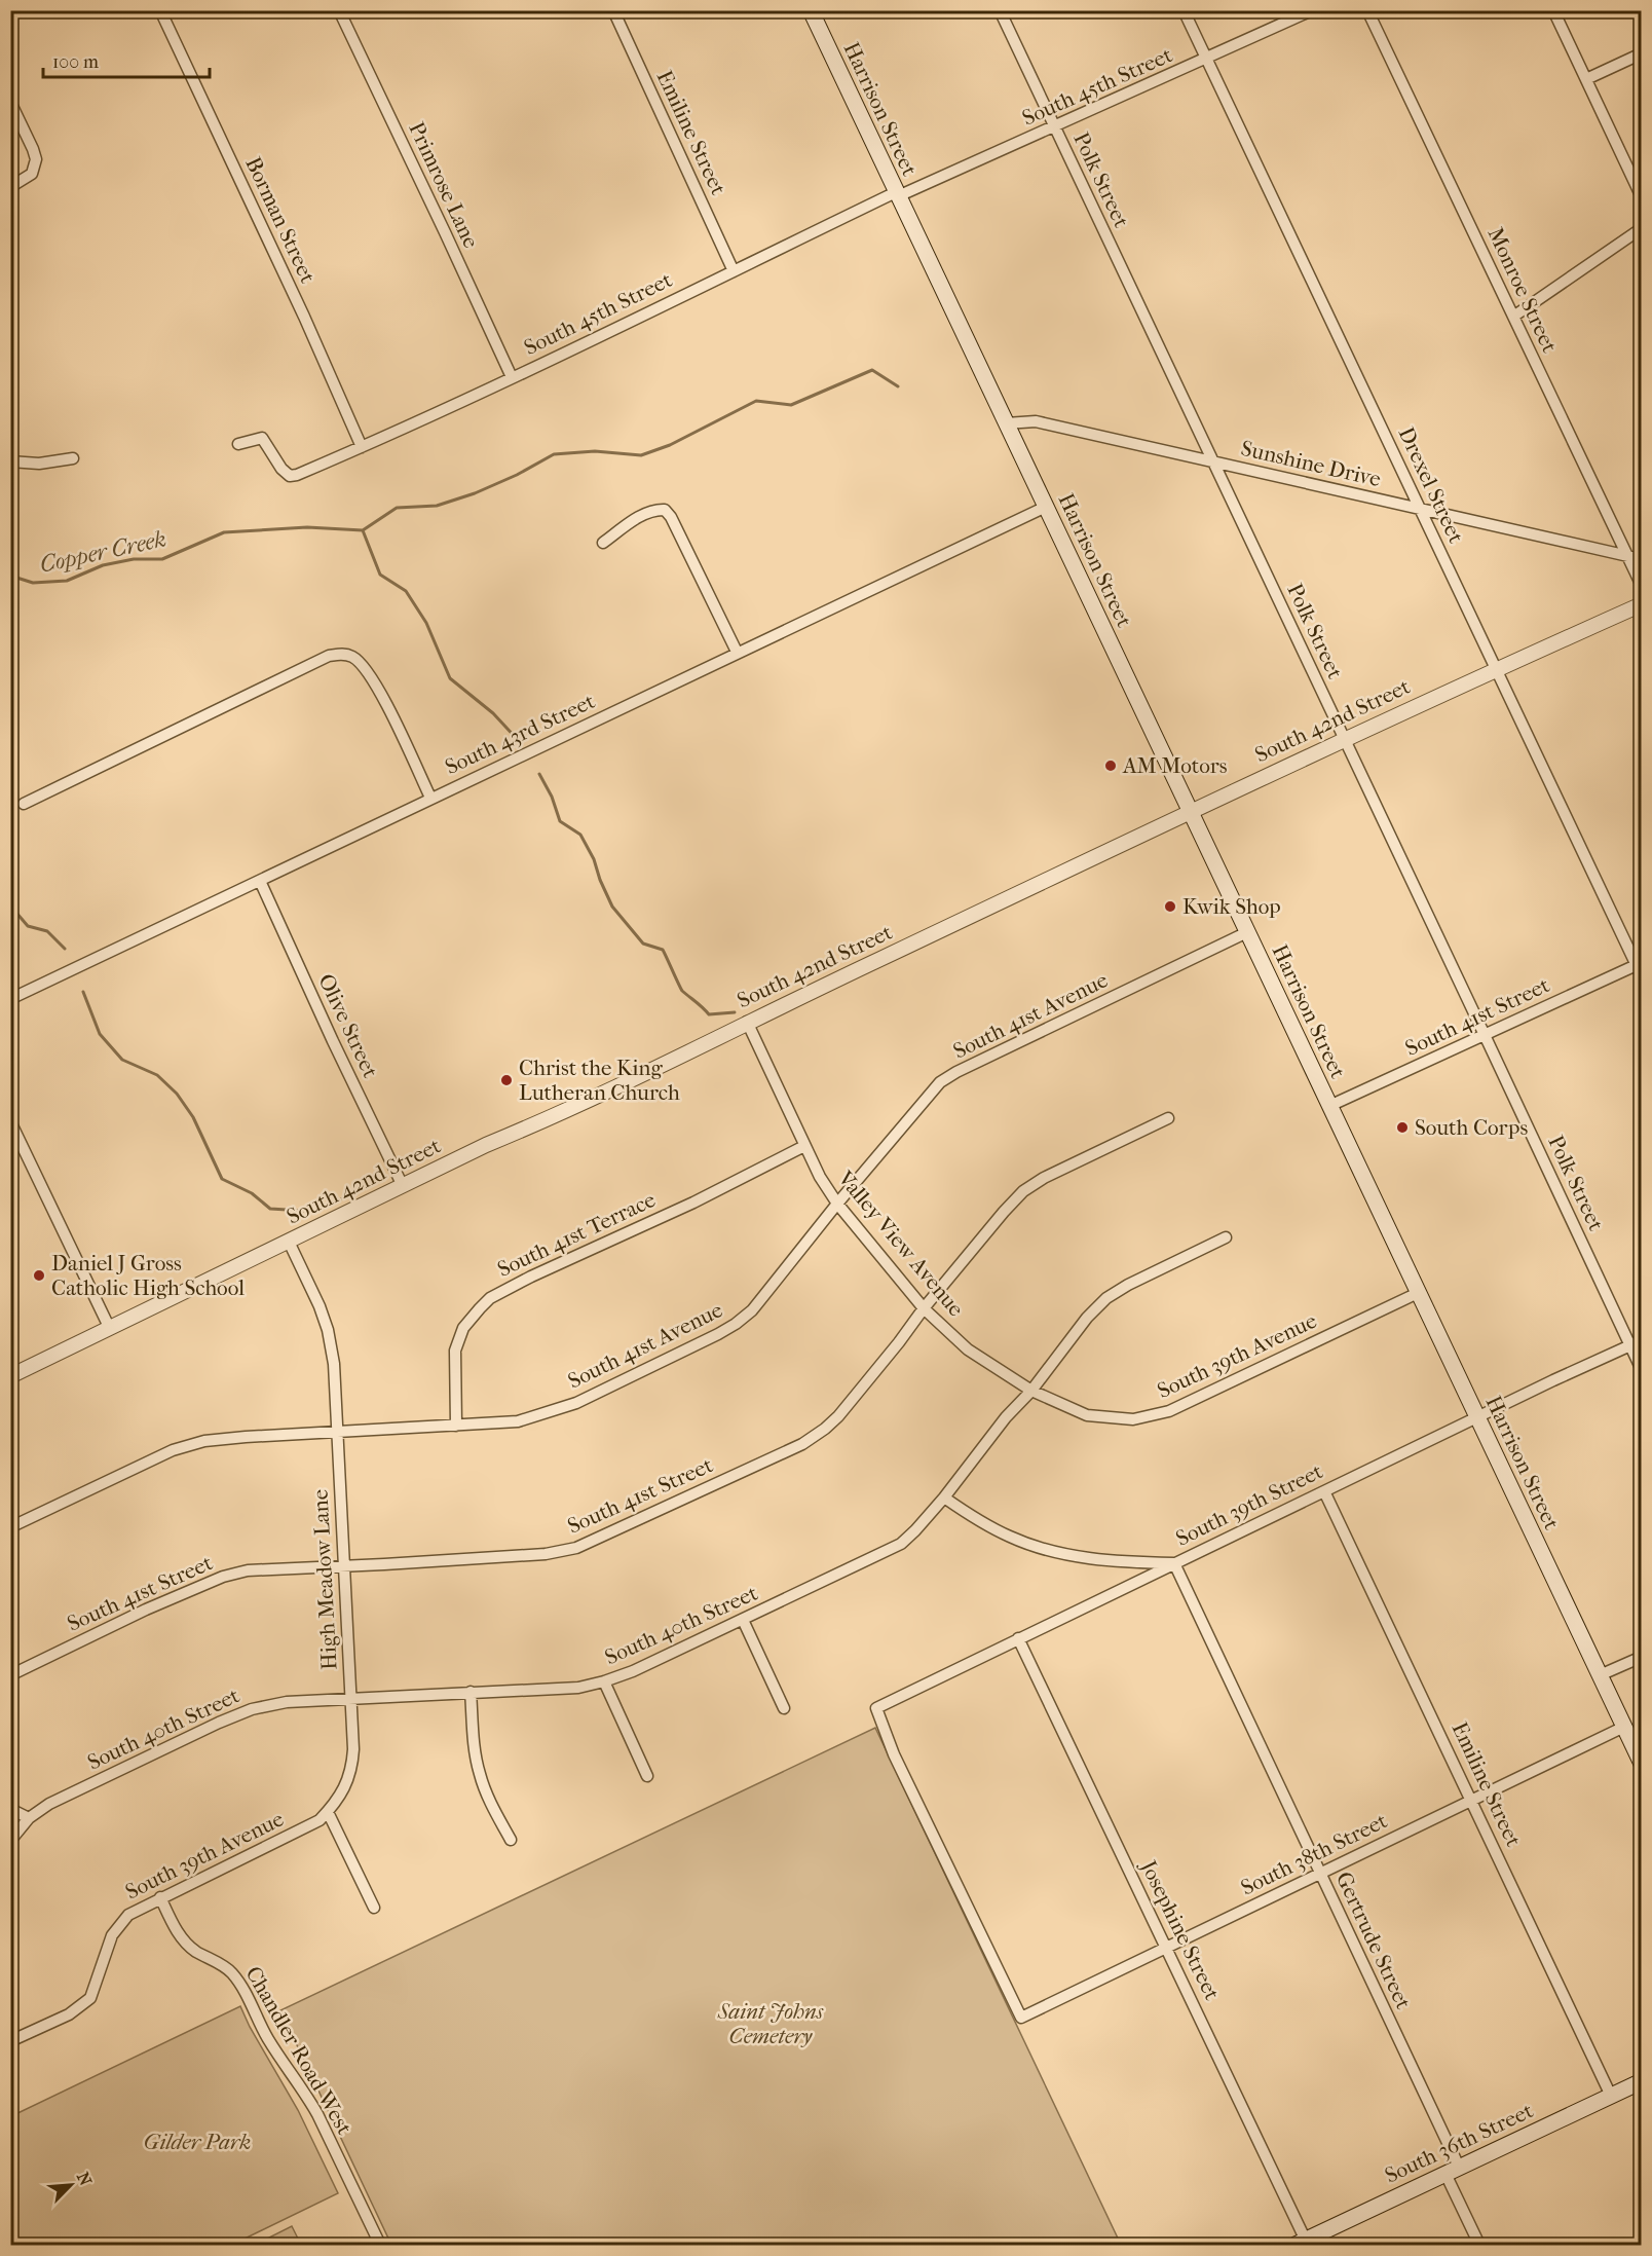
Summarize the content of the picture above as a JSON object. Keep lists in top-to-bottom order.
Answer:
{
  "streets": {
    "main road": ["Harrison Street", "South 36th Street"],
    "street": [
      "South 45th Street",
      "Emiline Street",
      "Polk Street",
      "Primrose Lane",
      "Borman Street",
      "Monroe Street",
      "Sunshine Drive",
      "Drexel Street",
      "South 42nd Street",
      "South 43rd Street",
      "South 41st Avenue",
      "South 41st Street",
      "Olive Street",
      "South 41st Terrace",
      "Valley View Avenue",
      "South 39th Avenue",
      "South 39th Street",
      "High Meadow Lane",
      "South 40th Street",
      "South 38th Street",
      "Josephine Street",
      "Gertrude Street",
      "Chandler Road West"
    ]
  },
  "crossings": [
    ["South 45th Street", "Harrison Street"],
    ["South 45th Street", "Emiline Street"],
    ["South 45th Street", "Polk Street"],
    ["South 45th Street", "Primrose Lane"],
    ["South 45th Street", "Borman Street"],
    ["South 45th Street", "Drexel Street"],
    ["Harrison Street", "Sunshine Drive"],
    ["Harrison Street", "South 42nd Street"],
    ["Harrison Street", "South 43rd Street"],
    ["Harrison Street", "South 41st Avenue"],
    ["Harrison Street", "South 41st Street"],
    ["Harrison Street", "South 39th Avenue"],
    ["Harrison Street", "South 39th Street"],
    ["Harrison Street", "South 38th Street"],
    ["Emiline Street", "South 39th Street"],
    ["Emiline Street", "South 38th Street"],
    ["Emiline Street", "South 36th Street"],
    ["Polk Street", "Sunshine Drive"],
    ["Polk Street", "South 42nd Street"],
    ["Polk Street", "South 41st Street"],
    ["Polk Street", "South 39th Street"],
    ["Monroe Street", "Sunshine Drive"],
    ["Sunshine Drive", "Drexel Street"],
    ["Drexel Street", "South 42nd Street"],
    ["Drexel Street", "South 41st Street"],
    ["South 42nd Street", "Olive Street"],
    ["South 42nd Street", "Valley View Avenue"],
    ["South 42nd Street", "High Meadow Lane"],
    ["South 43rd Street", "Olive Street"],
    ["South 41st Avenue", "South 41st Terrace"],
    ["South 41st Avenue", "Valley View Avenue"],
    ["South 41st Avenue", "High Meadow Lane"],
    ["South 41st Street", "Valley View Avenue"],
    ["South 41st Street", "High Meadow Lane"],
    ["South 41st Terrace", "Valley View Avenue"],
    ["Valley View Avenue", "South 39th Avenue"],
    ["Valley View Avenue", "South 40th Street"],
    ["South 39th Avenue", "High Meadow Lane"],
    ["South 39th Avenue", "South 40th Street"],
    ["South 39th Avenue", "Chandler Road West"],
    ["South 39th Street", "South 38th Street"],
    ["South 39th Street", "Josephine Street"],
    ["South 39th Street", "Gertrude Street"],
    ["High Meadow Lane", "South 40th Street"],
    ["South 38th Street", "Josephine Street"],
    ["South 38th Street", "Gertrude Street"],
    ["Josephine Street", "South 36th Street"],
    ["Gertrude Street", "South 36th Street"]
  ],
  "water": ["Copper Creek"],
  "parks": ["Saint Johns Cemetery", "Gilder Park"],
  "places": [
    "AM Motors",
    "Kwik Shop",
    "Christ the King Lutheran Church",
    "South Corps",
    "Daniel J Gross Catholic High School"
  ],
  "scale_bar": "100 m",
  "north": "top right"
}
